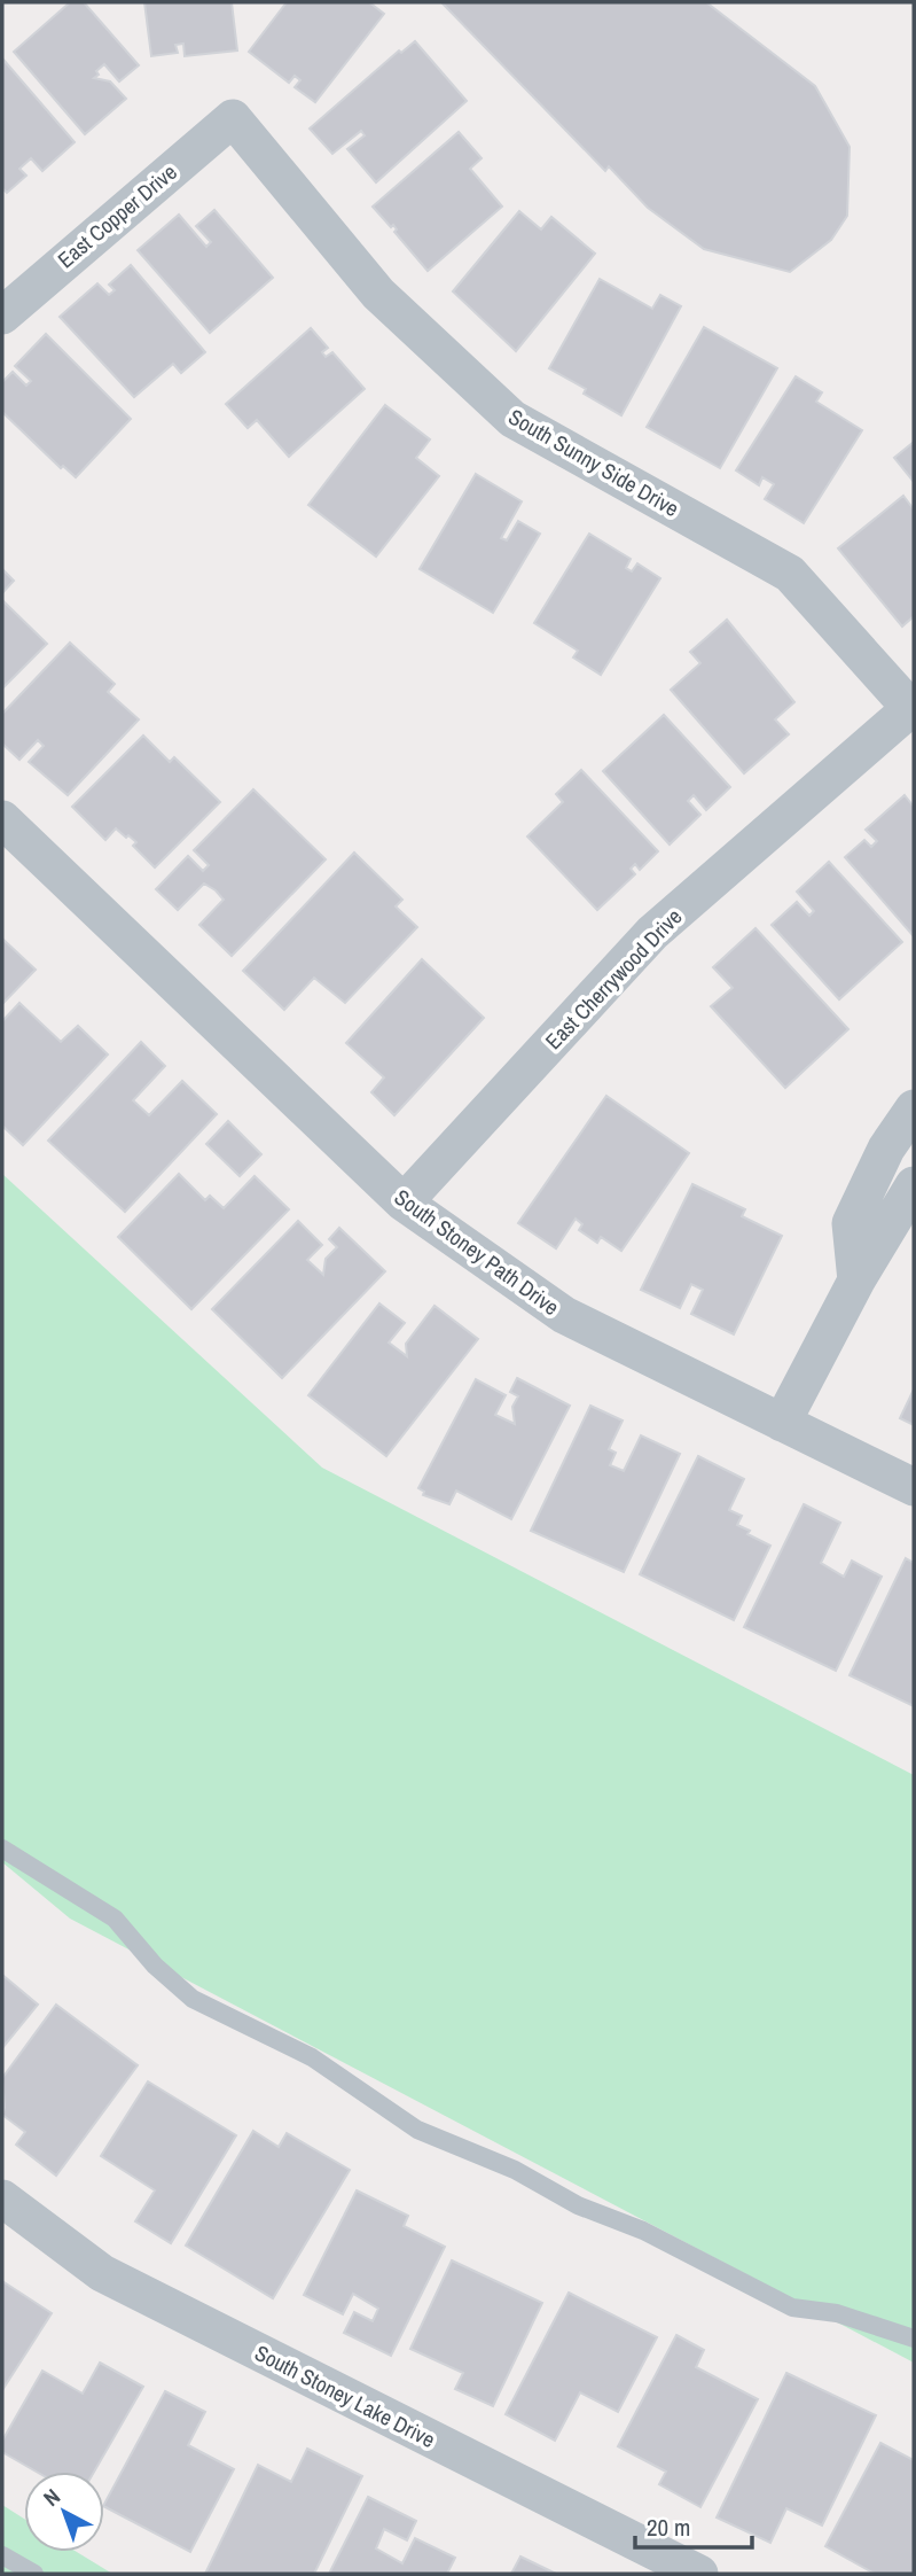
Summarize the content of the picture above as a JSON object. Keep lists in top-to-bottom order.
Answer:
{
  "streets": {
    "street": [
      "East Copper Drive",
      "South Sunny Side Drive",
      "East Cherrywood Drive",
      "South Stoney Path Drive",
      "South Stoney Lake Drive"
    ]
  },
  "crossings": [
    ["East Copper Drive", "South Sunny Side Drive"],
    ["South Sunny Side Drive", "East Cherrywood Drive"],
    ["East Cherrywood Drive", "South Stoney Path Drive"]
  ],
  "scale_bar": "20 m",
  "north": "top left"
}
